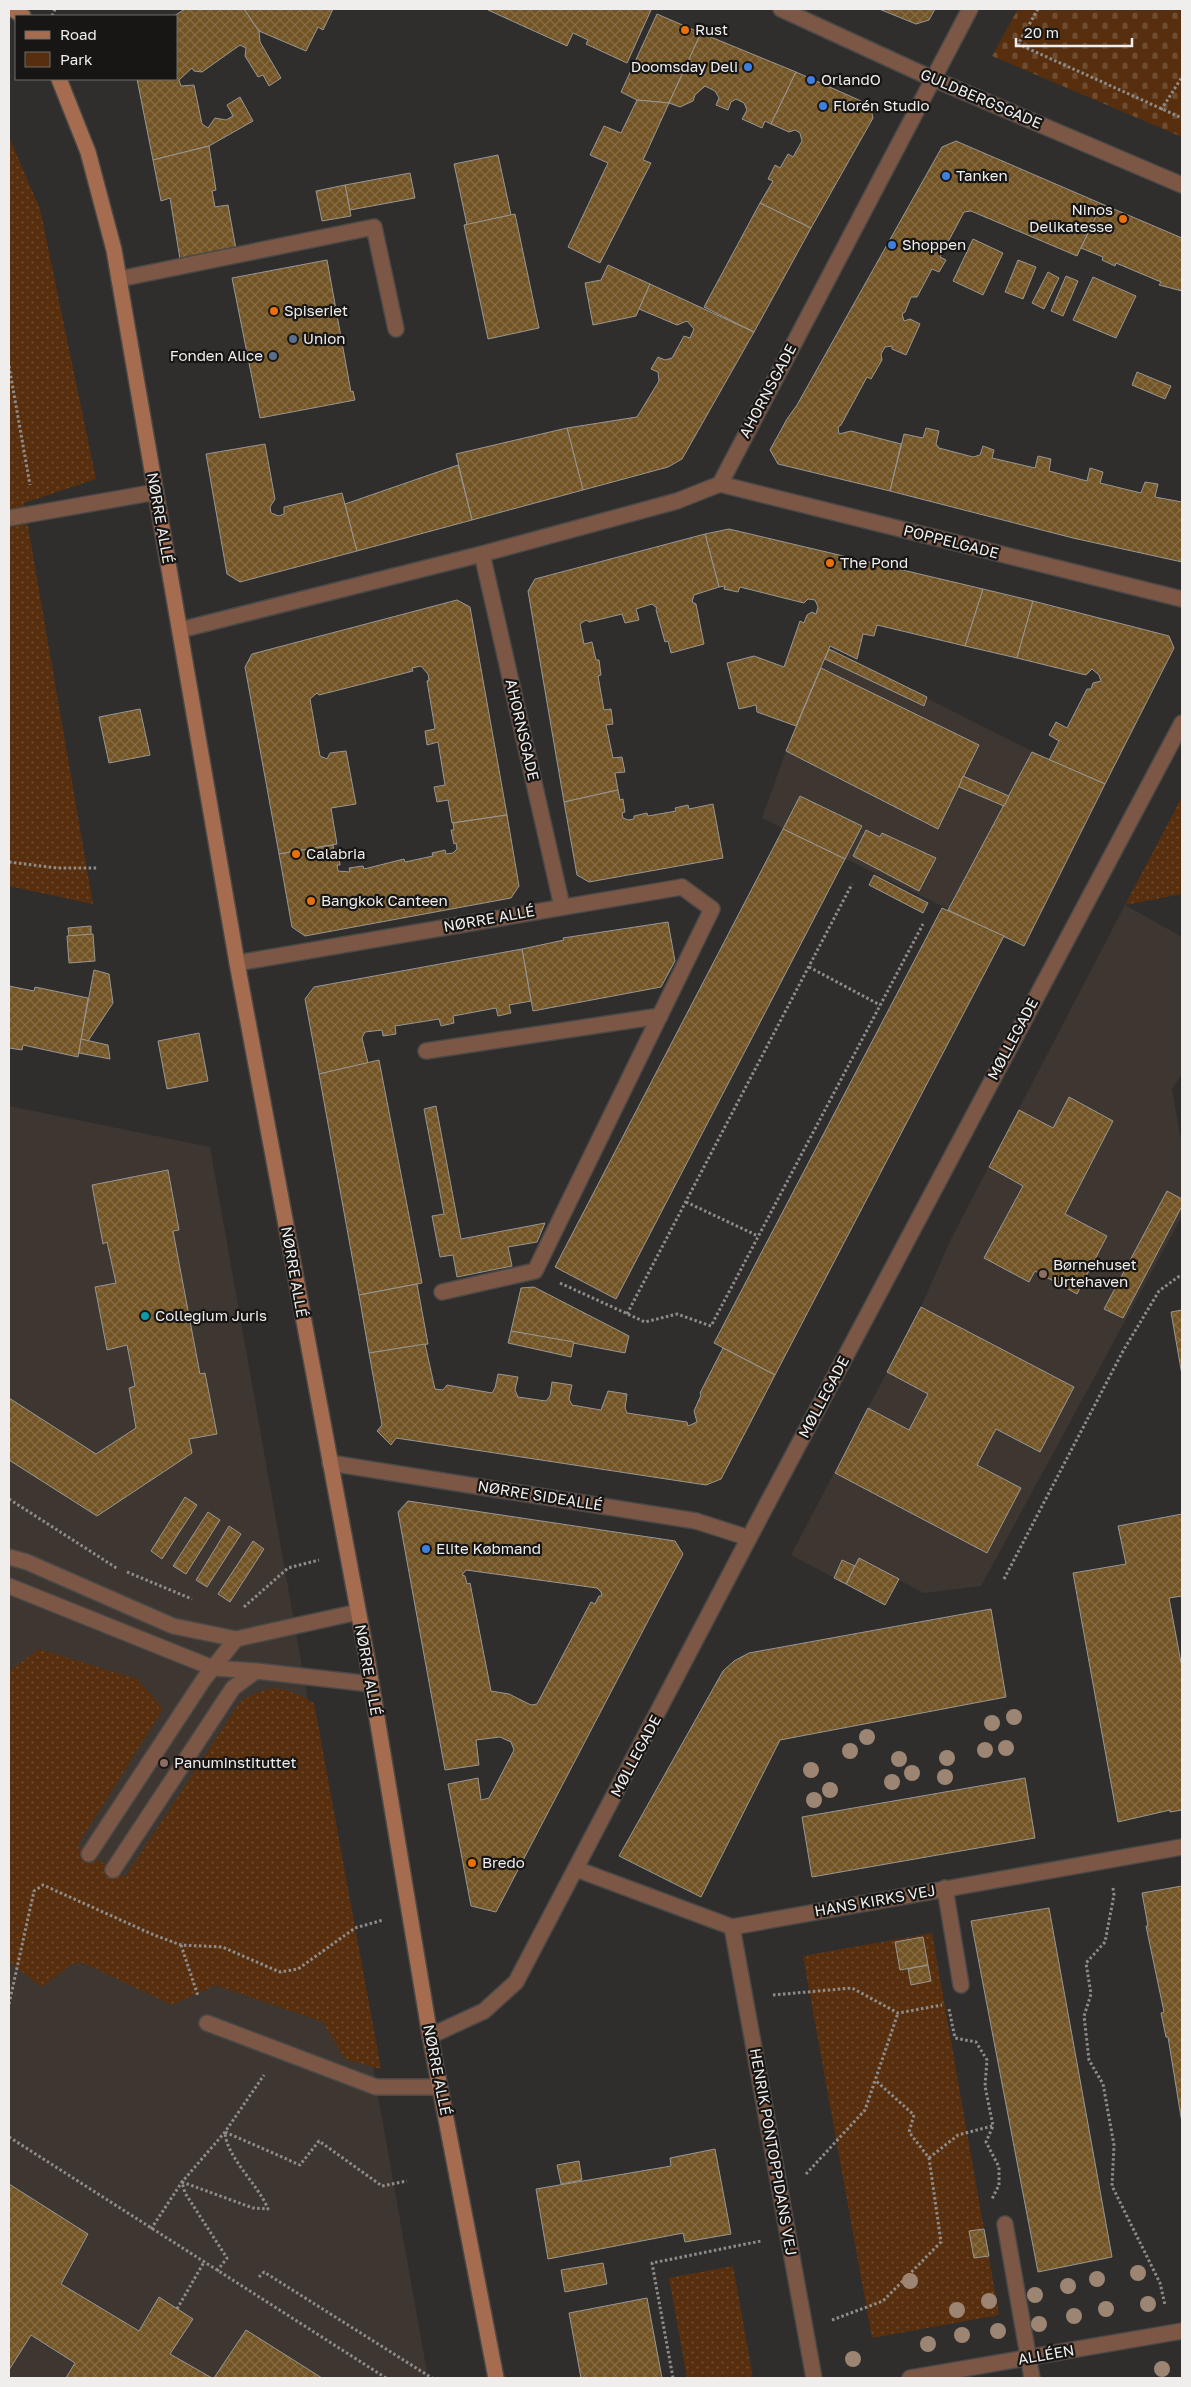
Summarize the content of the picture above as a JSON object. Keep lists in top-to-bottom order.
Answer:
{
  "streets": {
    "street": [
      "GULDBERGSGADE",
      "AHORNSGADE",
      "NØRRE ALLÉ",
      "POPPELGADE",
      "MØLLEGADE",
      "NØRRE SIDEALLÉ",
      "HANS KIRKS VEJ",
      "HENRIK PONTOPPIDANS VEJ",
      "ALLÉEN"
    ]
  },
  "crossings": [
    ["GULDBERGSGADE", "AHORNSGADE"],
    ["AHORNSGADE", "NØRRE ALLÉ"],
    ["AHORNSGADE", "POPPELGADE"],
    ["NØRRE ALLÉ", "MØLLEGADE"],
    ["NØRRE ALLÉ", "NØRRE SIDEALLÉ"],
    ["MØLLEGADE", "NØRRE SIDEALLÉ"],
    ["HANS KIRKS VEJ", "HENRIK PONTOPPIDANS VEJ"]
  ],
  "places": [
    "Rust",
    "Doomsday Deli",
    "OrlandO",
    "Florén Studio",
    "Tanken",
    "Ninos Delikatesse",
    "Shoppen",
    "Spiseriet",
    "Union",
    "Fonden Alice",
    "The Pond",
    "Calabria",
    "Bangkok Canteen",
    "Børnehuset Urtehaven",
    "Collegium Juris",
    "Elite Købmand",
    "Panuminstituttet",
    "Bredo"
  ],
  "legend": ["Road", "Park"],
  "scale_bar": "20 m"
}
